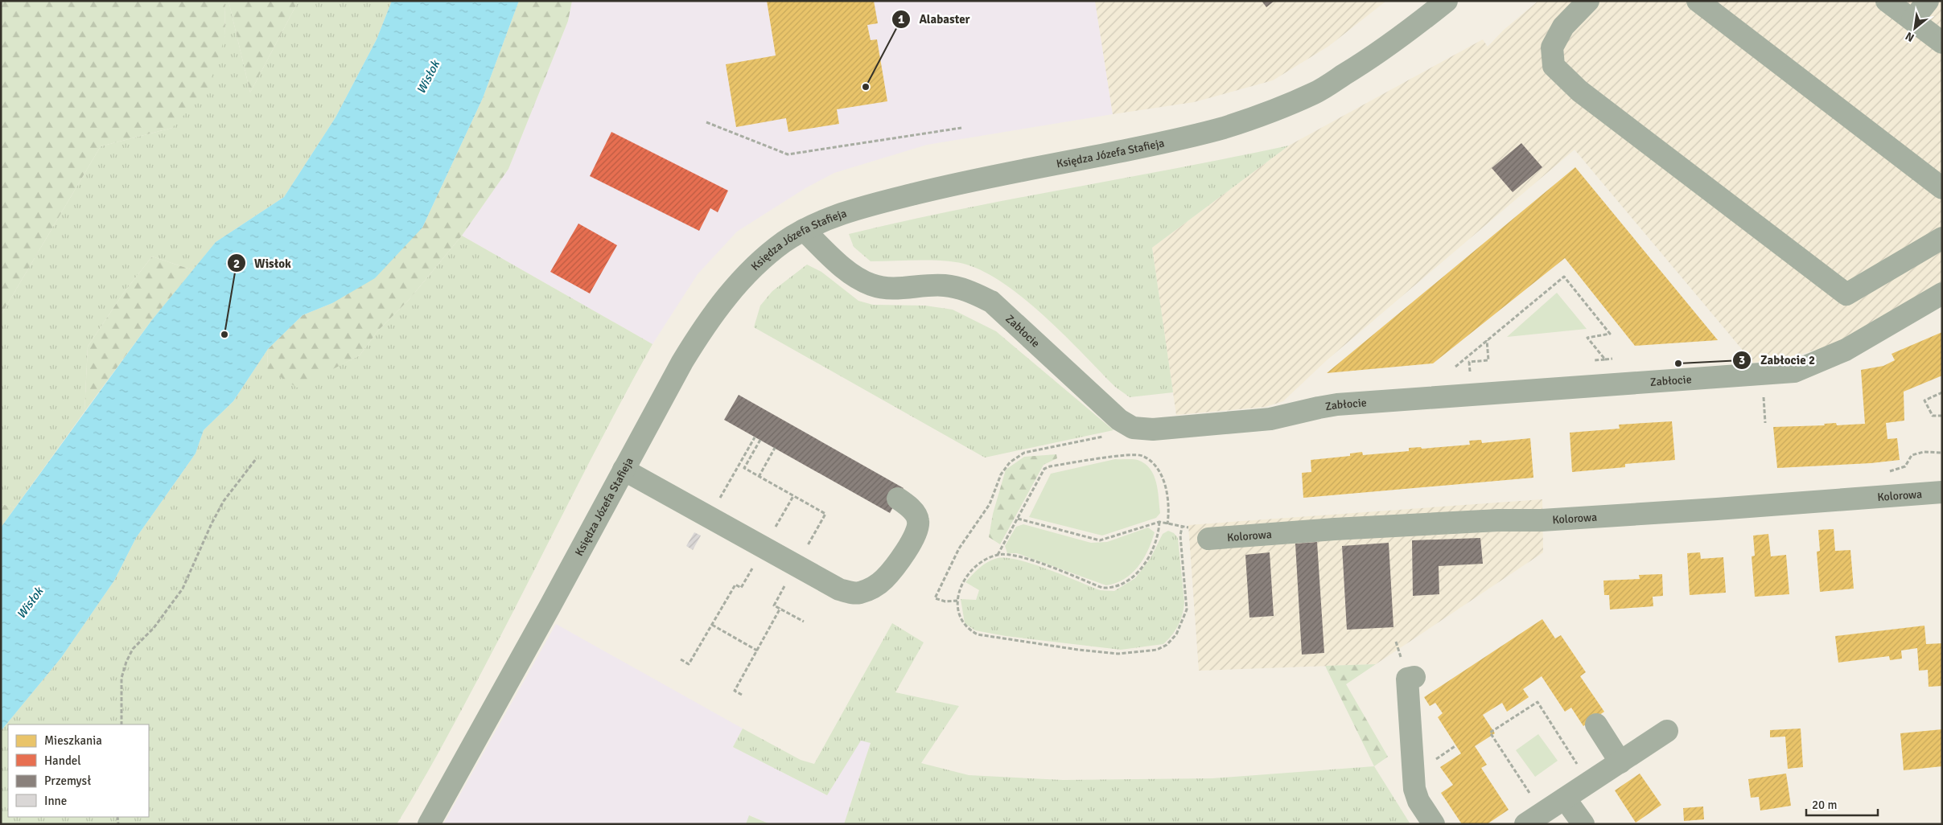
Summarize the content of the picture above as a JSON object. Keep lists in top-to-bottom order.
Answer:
{
  "streets": {
    "street": ["Księdza Józefa Stafieja", "Zabłocie", "Kolorowa"]
  },
  "crossings": [
    ["Księdza Józefa Stafieja", "Zabłocie"]
  ],
  "water": ["Wisłok"],
  "places": ["Alabaster", "Wisłok", "Zabłocie 2"],
  "legend": [
    "Mieszkania",
    "Handel",
    "Przemysł",
    "Inne"
  ],
  "scale_bar": "20 m",
  "north": "bottom left"
}
